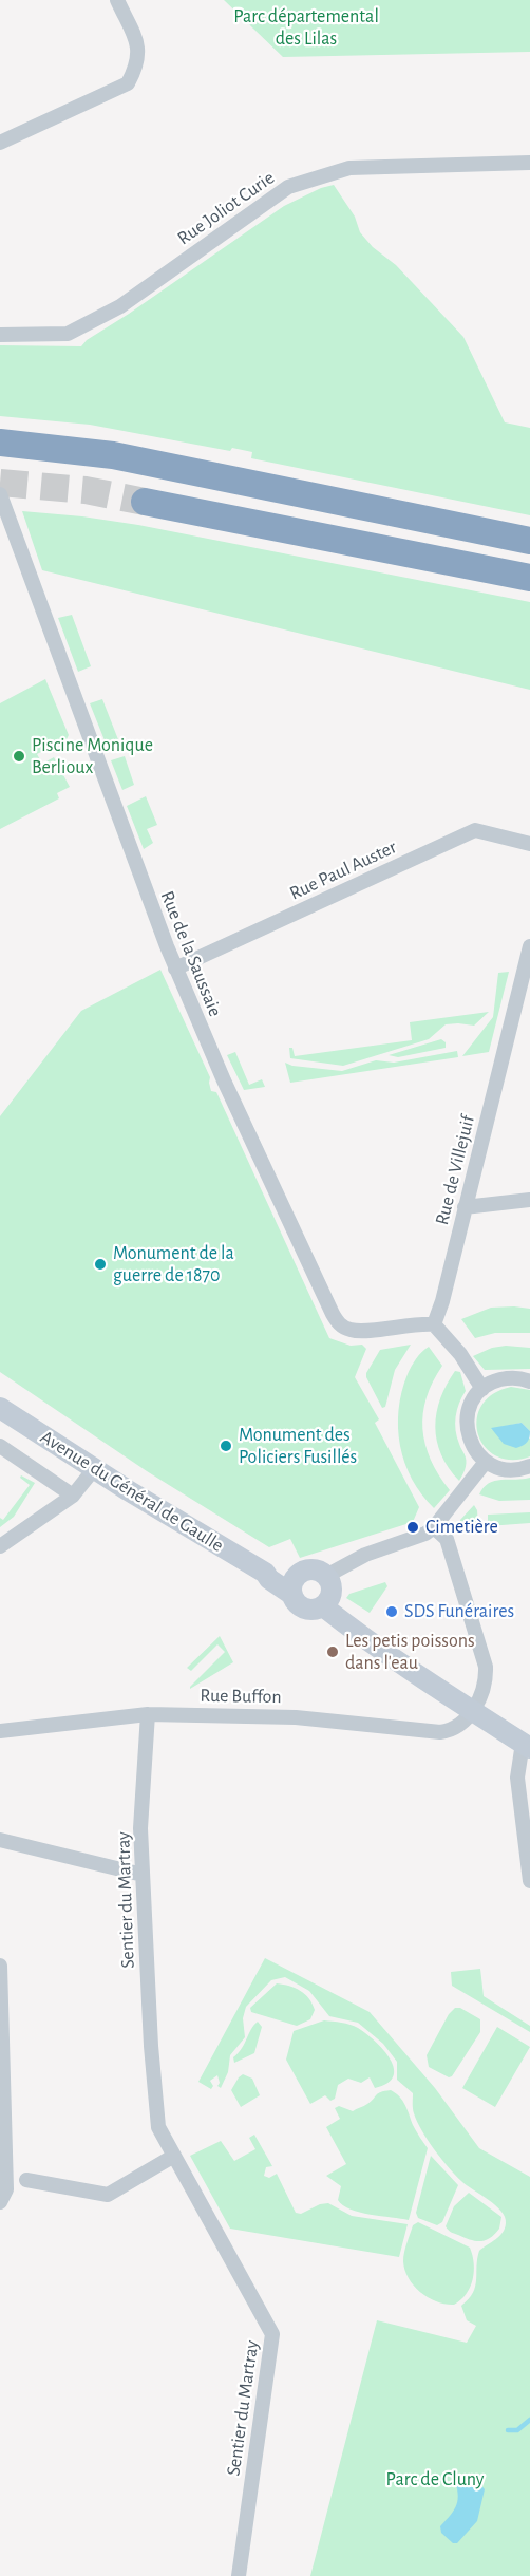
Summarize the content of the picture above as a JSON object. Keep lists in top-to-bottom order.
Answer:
{
  "streets": {
    "main road": ["Avenue du Général de Gaulle"],
    "street": [
      "Rue Joliot Curie",
      "Rue Paul Auster",
      "Rue de la Saussaie",
      "Rue de Villejuif",
      "Rue Buffon",
      "Sentier du Martray"
    ]
  },
  "crossings": [
    ["Rue Paul Auster", "Rue de la Saussaie"],
    ["Rue de la Saussaie", "Rue de Villejuif"],
    ["Rue Buffon", "Sentier du Martray"]
  ],
  "parks": ["Parc départemental des Lilas", "Parc de Cluny"],
  "places": [
    "Piscine Monique Berlioux",
    "Monument de la guerre de 1870",
    "Monument des Policiers Fusillés",
    "Cimetière",
    "SDS Funéraires",
    "Les petis poissons dans l'eau"
  ]
}
